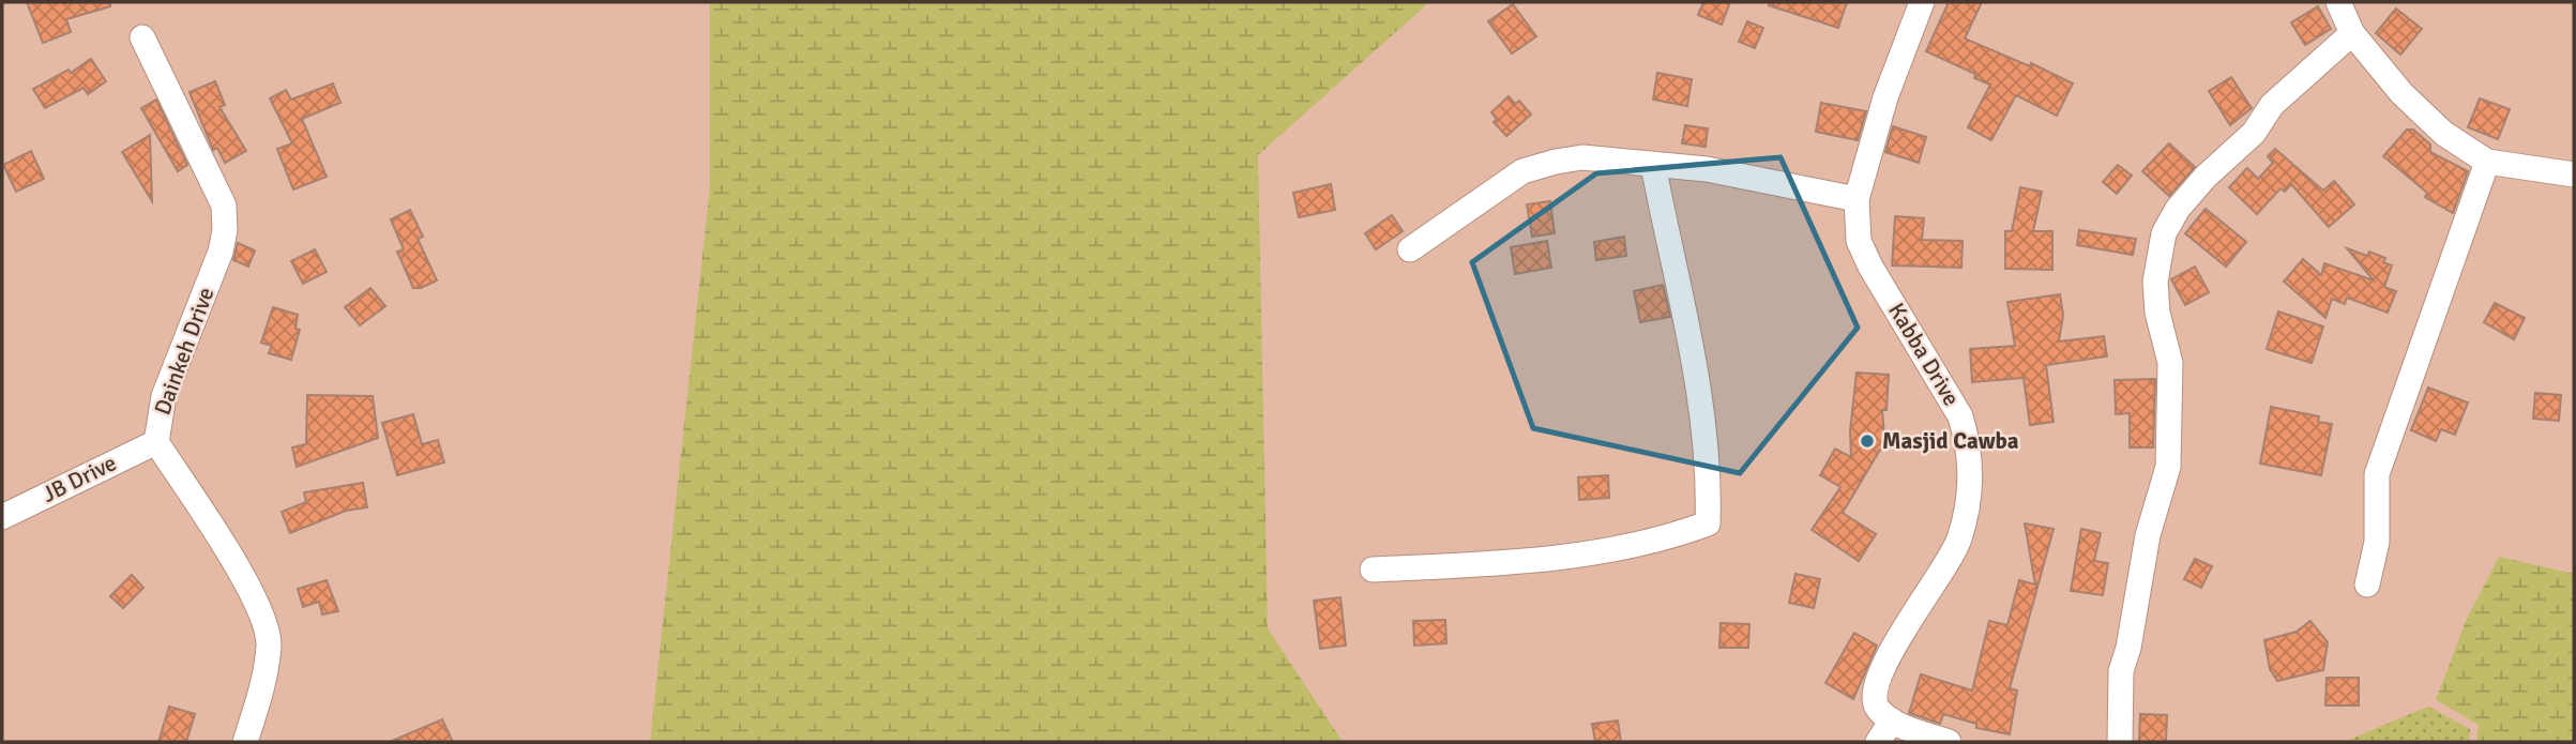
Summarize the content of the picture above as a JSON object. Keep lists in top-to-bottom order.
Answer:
{
  "streets": {
    "street": ["Dainkeh Drive", "Kabba Drive", "JB Drive"]
  },
  "crossings": [
    ["Dainkeh Drive", "JB Drive"]
  ],
  "places": ["Masjid Cawba"]
}
